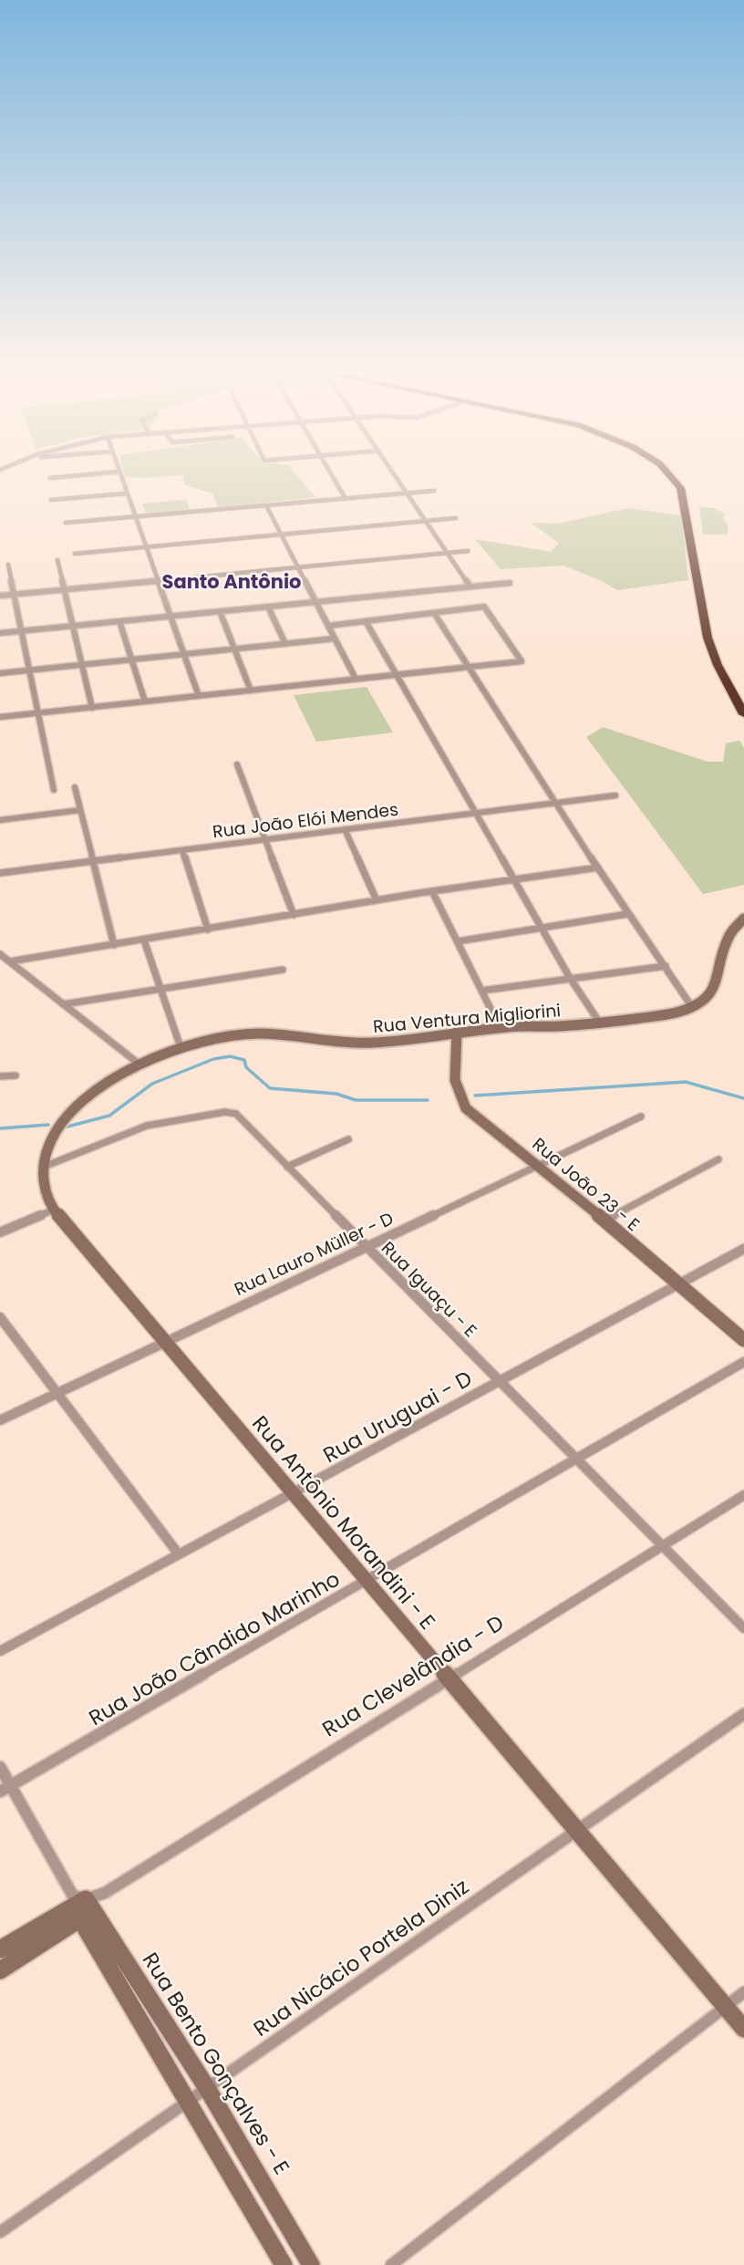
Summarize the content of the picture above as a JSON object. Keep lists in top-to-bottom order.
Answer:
{
  "streets": {
    "street": [
      "Rua João Elói Mendes",
      "Rua Ventura Migliorini",
      "Rua João 23 - E",
      "Rua Lauro Müller - D",
      "Rua Iguaçu - E",
      "Rua Uruguai - D",
      "Rua Antônio Morandini - E",
      "Rua João Cândido Marinho",
      "Rua Clevelândia - D",
      "Rua Nicácio Portela Diniz",
      "Rua Bento Gonçalves - E"
    ]
  },
  "crossings": [
    ["Rua Ventura Migliorini", "Rua João 23 - E"],
    ["Rua Ventura Migliorini", "Rua Antônio Morandini - E"],
    ["Rua João 23 - E", "Rua Lauro Müller - D"],
    ["Rua João 23 - E", "Rua Uruguai - D"],
    ["Rua Lauro Müller - D", "Rua Iguaçu - E"],
    ["Rua Lauro Müller - D", "Rua Antônio Morandini - E"],
    ["Rua Iguaçu - E", "Rua Uruguai - D"],
    ["Rua Iguaçu - E", "Rua Antônio Morandini - E"],
    ["Rua Iguaçu - E", "Rua João Cândido Marinho"],
    ["Rua Iguaçu - E", "Rua Clevelândia - D"],
    ["Rua Uruguai - D", "Rua Antônio Morandini - E"],
    ["Rua Antônio Morandini - E", "Rua João Cândido Marinho"],
    ["Rua Antônio Morandini - E", "Rua Clevelândia - D"],
    ["Rua Antônio Morandini - E", "Rua Nicácio Portela Diniz"],
    ["Rua João Cândido Marinho", "Rua Bento Gonçalves - E"],
    ["Rua Clevelândia - D", "Rua Bento Gonçalves - E"],
    ["Rua Nicácio Portela Diniz", "Rua Bento Gonçalves - E"]
  ],
  "districts": ["Santo Antônio"]
}
